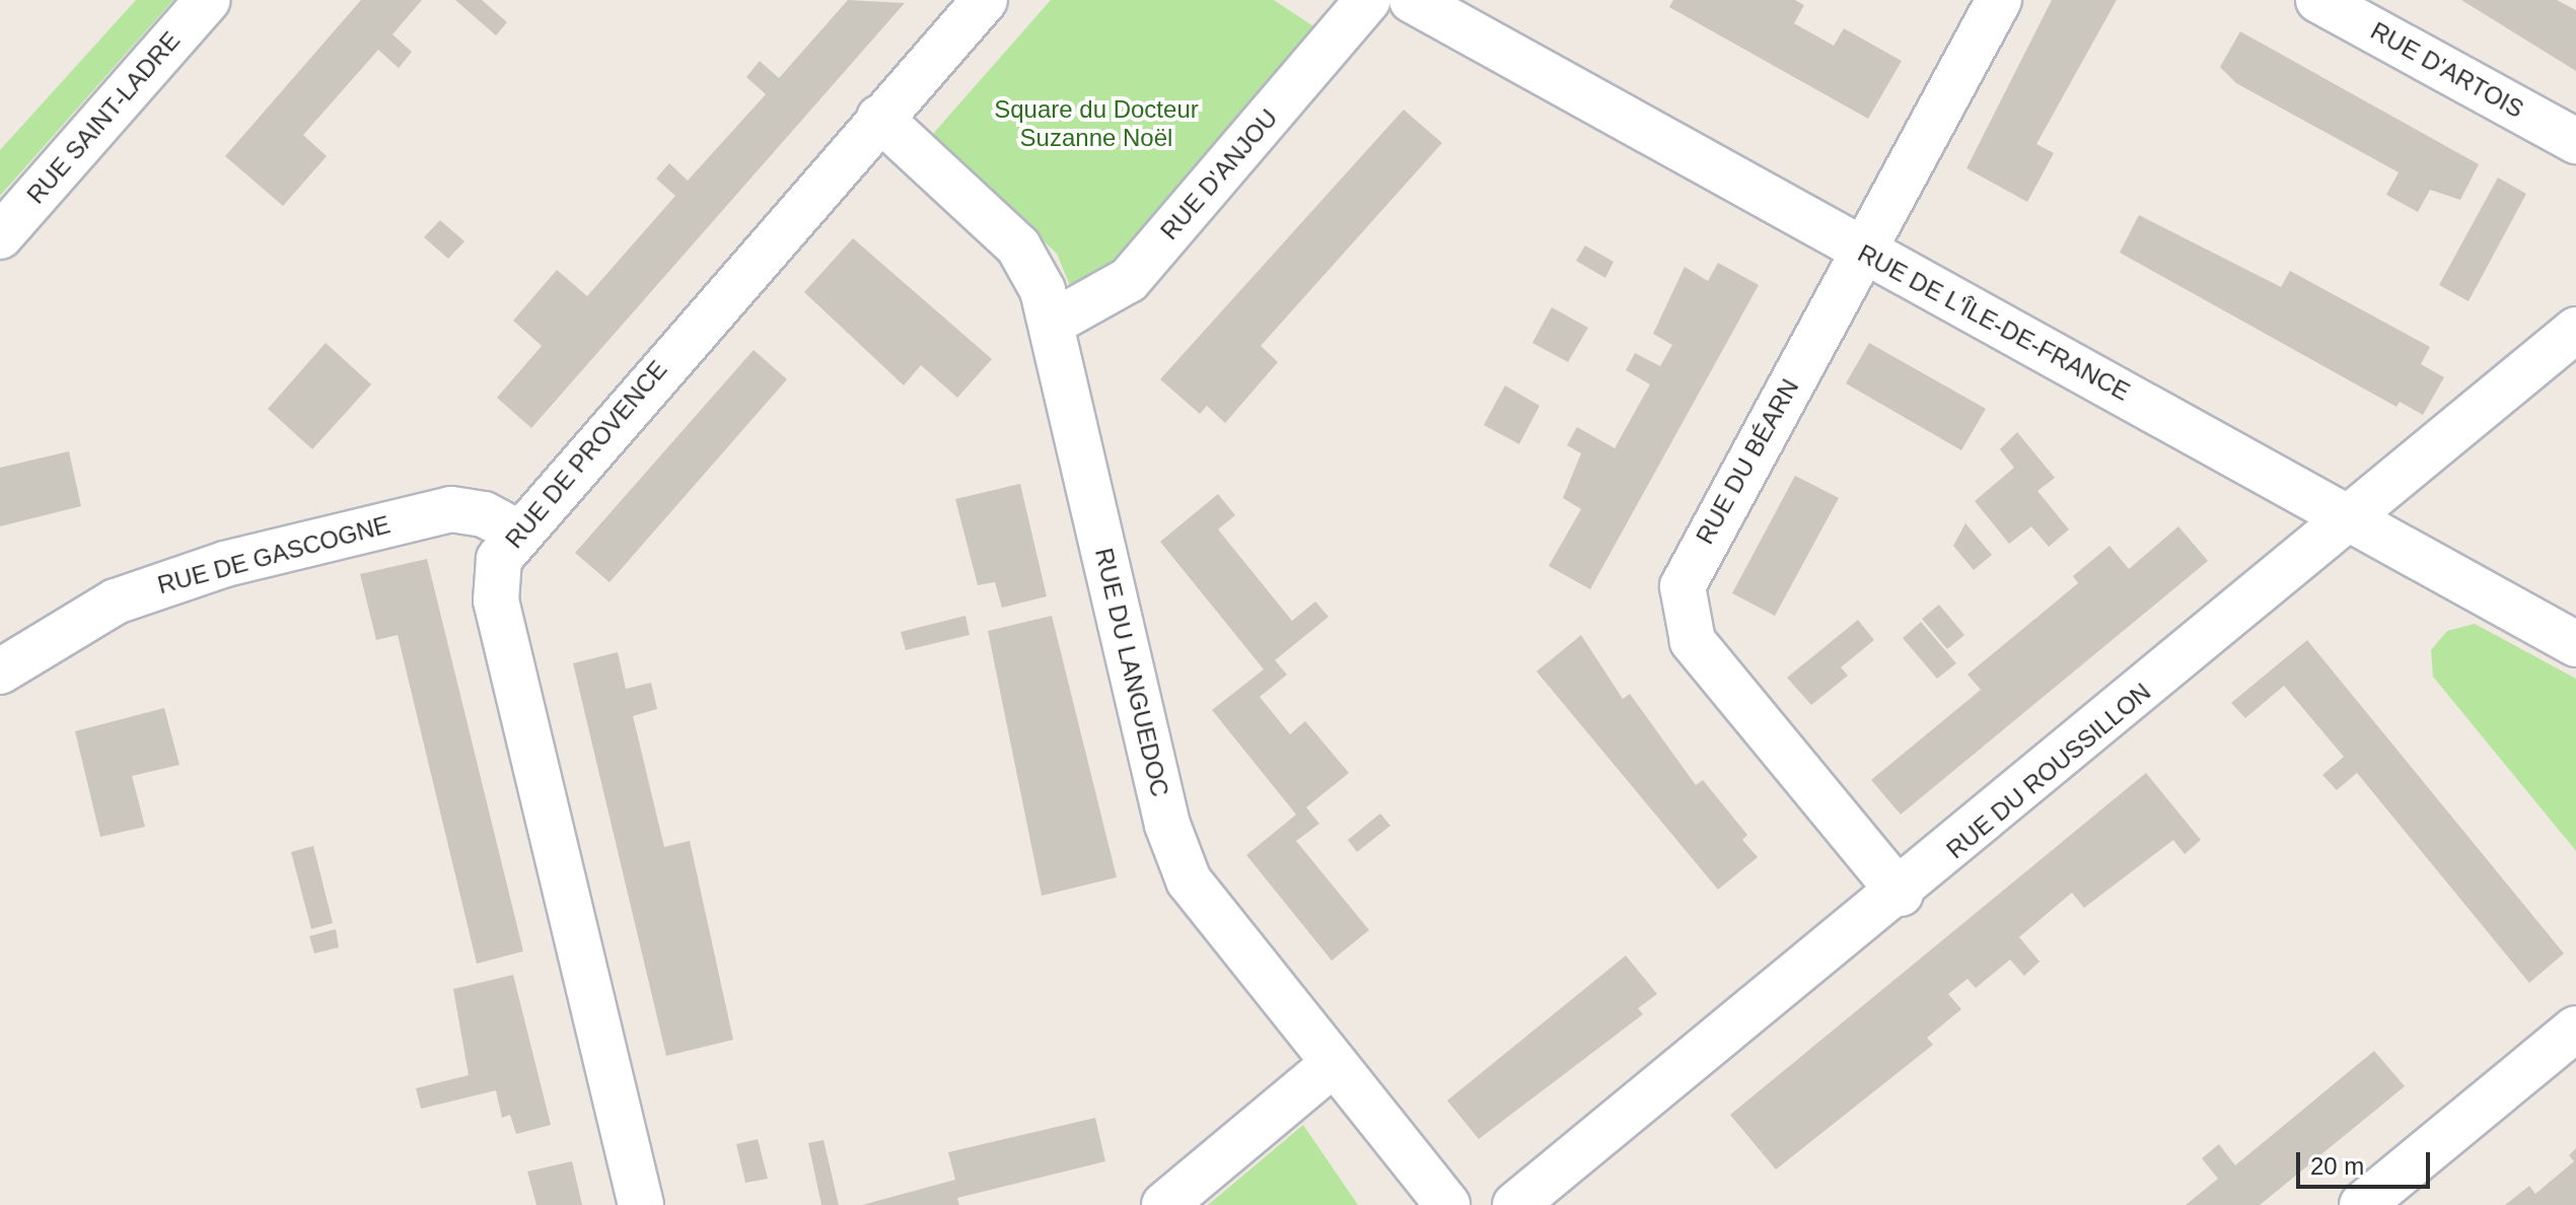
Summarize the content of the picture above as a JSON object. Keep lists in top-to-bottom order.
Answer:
{
  "streets": {
    "street": [
      "RUE D'ARTOIS",
      "RUE SAINT-LADRE",
      "RUE D'ANJOU",
      "RUE DE L'ÎLE-DE-FRANCE",
      "RUE DE PROVENCE",
      "RUE DU BÉARN",
      "RUE DE GASCOGNE",
      "RUE DU LANGUEDOC",
      "RUE DU ROUSSILLON"
    ]
  },
  "crossings": [
    ["RUE D'ANJOU", "RUE DU LANGUEDOC"],
    ["RUE DE L'ÎLE-DE-FRANCE", "RUE DU BÉARN"],
    ["RUE DE L'ÎLE-DE-FRANCE", "RUE DU ROUSSILLON"],
    ["RUE DE PROVENCE", "RUE DE GASCOGNE"],
    ["RUE DE PROVENCE", "RUE DU LANGUEDOC"],
    ["RUE DU BÉARN", "RUE DU ROUSSILLON"]
  ],
  "parks": ["Square du Docteur Suzanne Noël"],
  "scale_bar": "20 m"
}
